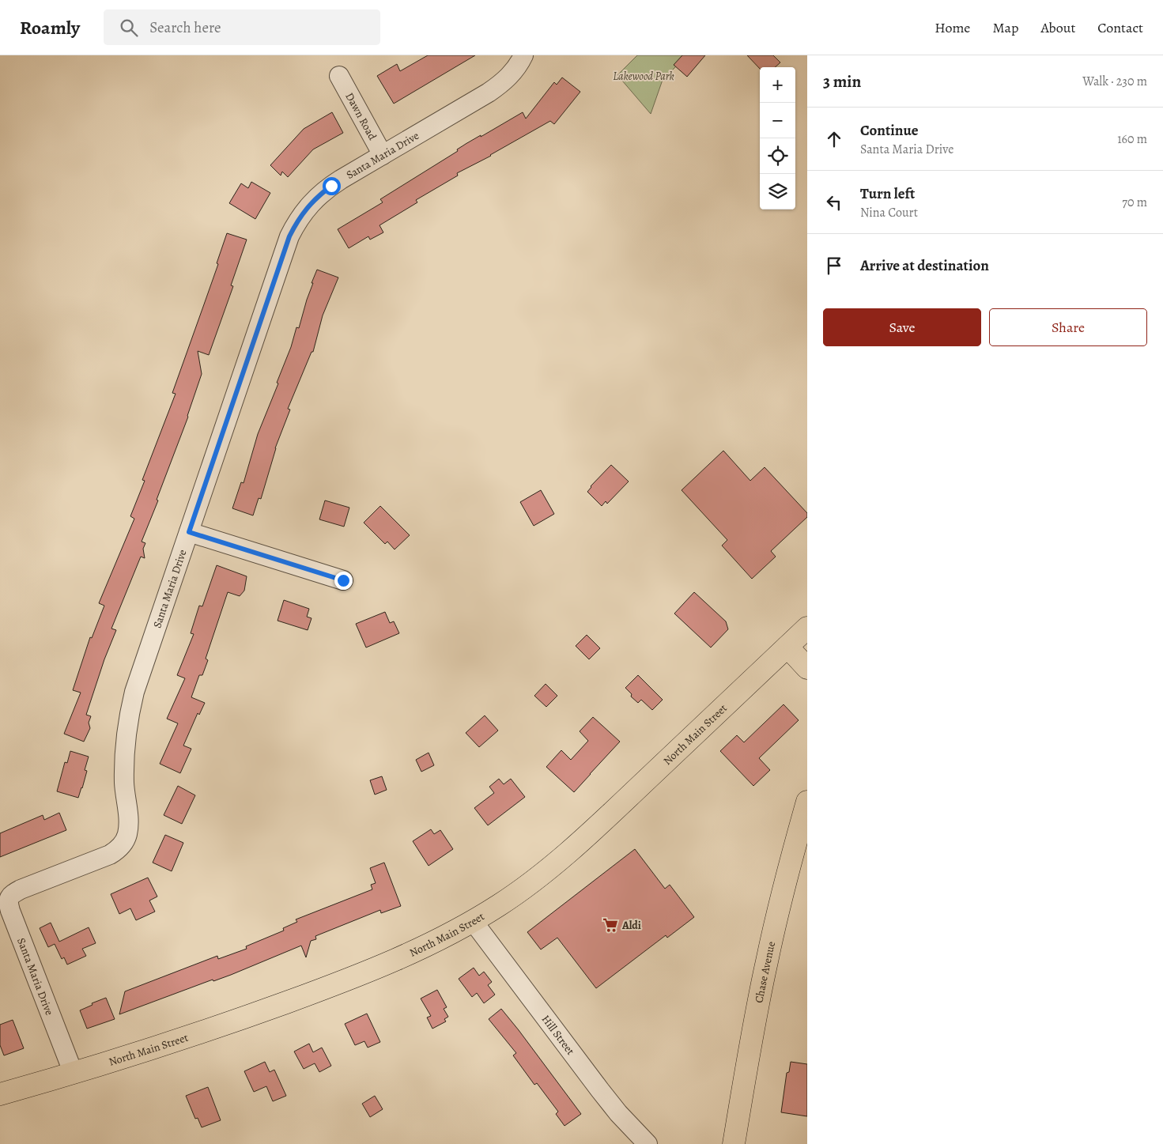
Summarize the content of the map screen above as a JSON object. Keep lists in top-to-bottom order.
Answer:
{
  "streets": {
    "main road": ["North Main Street", "Chase Avenue"],
    "street": ["Dawn Road", "Santa Maria Drive", "Hill Street"]
  },
  "crossings": [
    ["Dawn Road", "Santa Maria Drive"],
    ["Santa Maria Drive", "North Main Street"],
    ["North Main Street", "Hill Street"]
  ],
  "parks": ["Lakewood Park"],
  "places": {
    "supermarket": ["Aldi"]
  },
  "page": {
    "header": "Roamly",
    "search": "Search here",
    "nav": [
      "Home",
      "Map",
      "About",
      "Contact"
    ],
    "heading": ["3 min", "Walk · 230 m"],
    "map_buttons": ["+", "−"],
    "list": [
      ["Continue", "Santa Maria Drive", "160 m"],
      ["Turn left", "Nina Court", "70 m"],
      "Arrive at destination"
    ],
    "buttons": ["Save", "Share"]
  }
}
